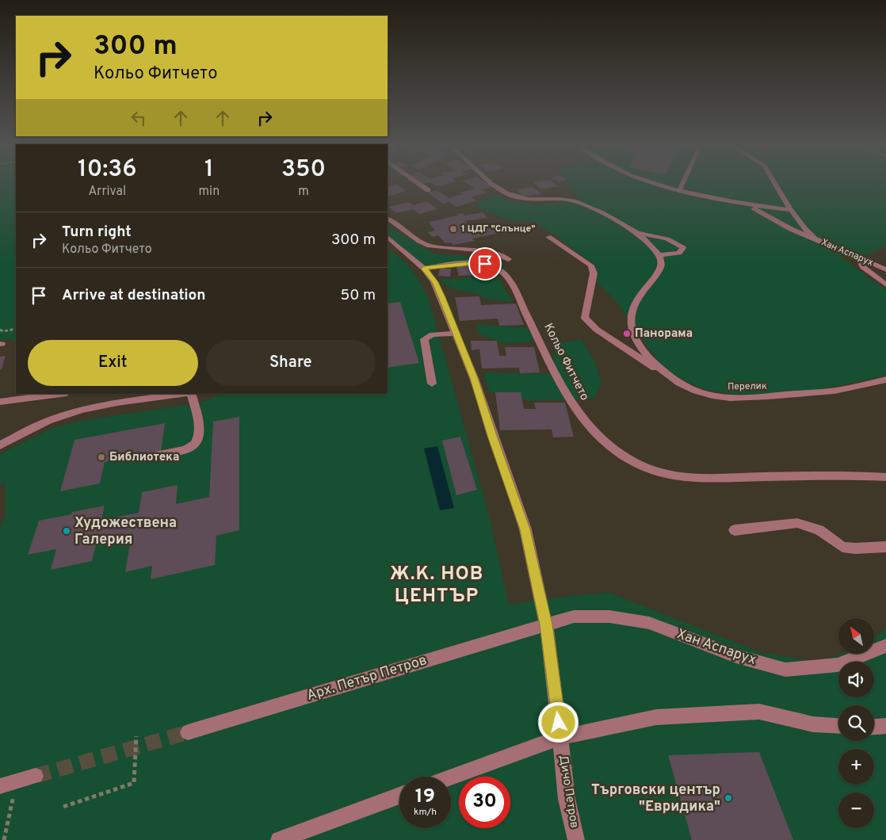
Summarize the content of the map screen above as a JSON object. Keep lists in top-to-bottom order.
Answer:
{
  "streets": {
    "street": [
      "Хан Аспарух",
      "Кольо Фитчето",
      "Перелик",
      "Арх. Петър Петров",
      "Дичо Петров"
    ]
  },
  "crossings": [
    ["Хан Аспарух", "Арх. Петър Петров"],
    ["Хан Аспарух", "Дичо Петров"],
    ["Кольо Фитчето", "Дичо Петров"],
    ["Арх. Петър Петров", "Дичо Петров"]
  ],
  "districts": ["Ж.К. НОВ ЦЕНТЪР"],
  "places": [
    "1 ЦДГ \"Слънце\"",
    "Панорама",
    "Библиотека",
    "Художествена Галерия",
    "Търговски център \"Евридика\""
  ],
  "north": "top left",
  "page": {
    "turn": ["300 m", "Кольо Фитчето"],
    "eta": [
      "10:36",
      "Arrival",
      "1",
      "min",
      "350",
      "m"
    ],
    "list": [
      {
        "name": "Turn right",
        "note": "Кольо Фитчето",
        "value": "300 m"
      },
      {
        "name": "Arrive at destination",
        "value": "50 m"
      }
    ],
    "buttons": ["Exit", "Share"],
    "map_buttons": ["+", "−"],
    "speed": "19 km/h",
    "limit": "30"
  }
}
